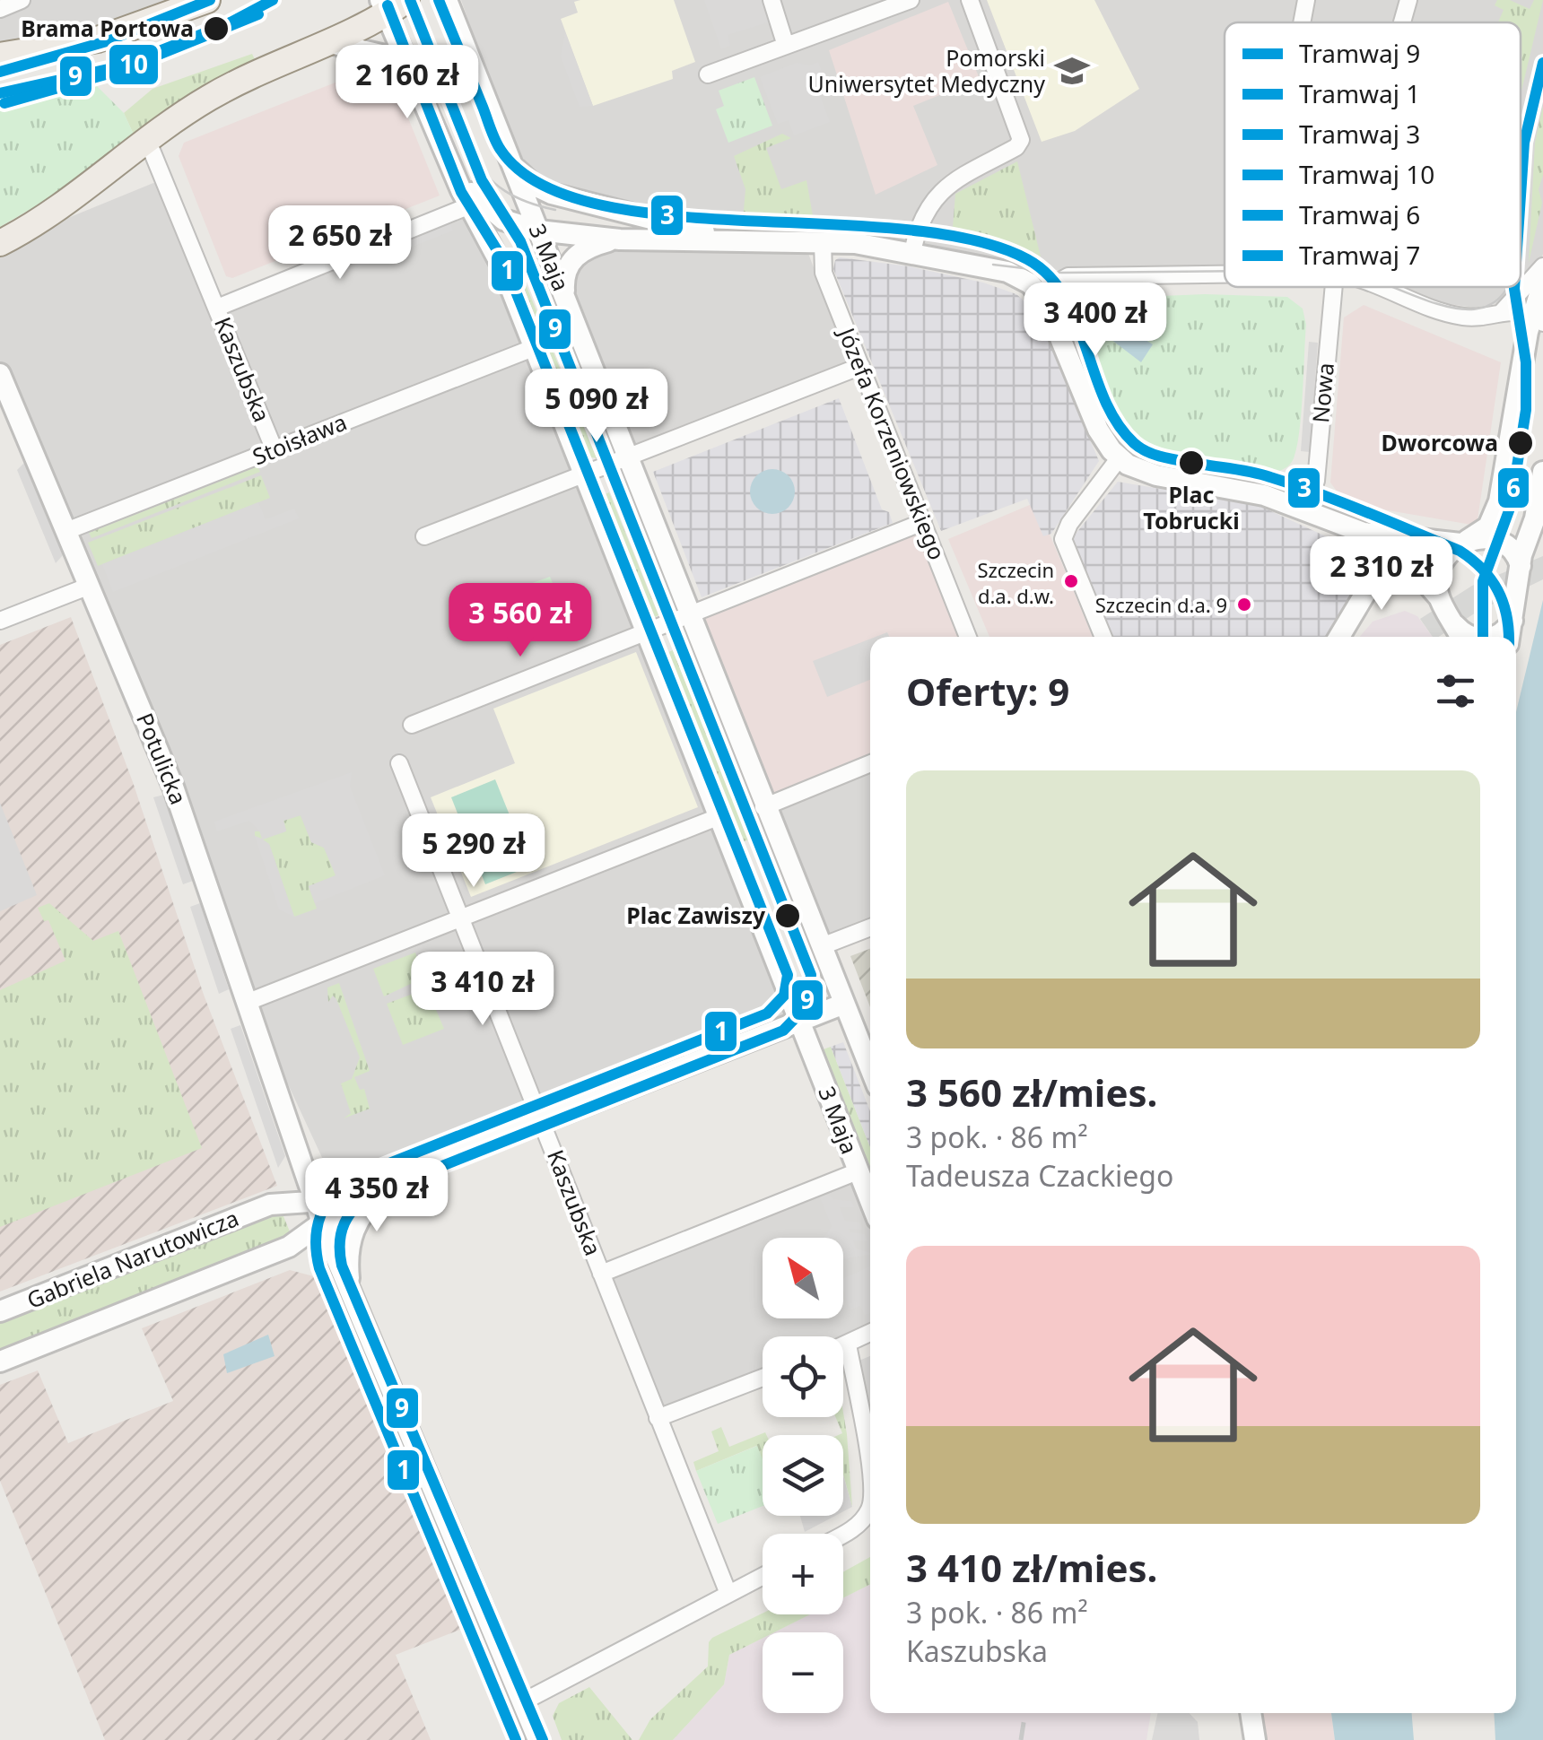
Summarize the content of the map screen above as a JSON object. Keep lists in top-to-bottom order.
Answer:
{
  "streets": {
    "street": [
      "3 Maja",
      "Kaszubska",
      "Nowa",
      "Stoisława",
      "Józefa Korzeniowskiego",
      "Potulicka",
      "Gabriela Narutowicza"
    ]
  },
  "crossings": [
    ["3 Maja", "Stoisława"],
    ["3 Maja", "Gabriela Narutowicza"],
    ["Kaszubska", "Stoisława"],
    ["Kaszubska", "Gabriela Narutowicza"],
    ["Stoisława", "Potulicka"],
    ["Potulicka", "Gabriela Narutowicza"]
  ],
  "places": {
    "other": [
      "Brama Portowa",
      "Dworcowa",
      "Plac Tobrucki",
      "Szczecin d.a. d.w.",
      "Szczecin d.a. 9",
      "Plac Zawiszy"
    ],
    "school or university": ["Pomorski Uniwersytet Medyczny"]
  },
  "lines": [
    "tram line 9",
    "tram line 3",
    "tram line 7",
    "tram line 1",
    "tram line 10",
    "tram line 6"
  ],
  "legend": [
    "Tramwaj 9",
    "Tramwaj 1",
    "Tramwaj 3",
    "Tramwaj 10",
    "Tramwaj 6",
    "Tramwaj 7"
  ],
  "north": "top left",
  "page": {
    "price": [
      "2 160 zł",
      "2 650 zł",
      "3 400 zł",
      "5 090 zł",
      "2 310 zł",
      "3 560 zł",
      "5 290 zł",
      "3 410 zł",
      "4 350 zł"
    ],
    "heading": "Oferty: 9",
    "list": [
      {
        "name": "3 560 zł/mies.",
        "note": "3 pok. · 86 m² · Tadeusza Czackiego"
      },
      {
        "name": "3 410 zł/mies.",
        "note": "3 pok. · 86 m² · Kaszubska"
      }
    ],
    "map_buttons": ["+", "−"]
  }
}
